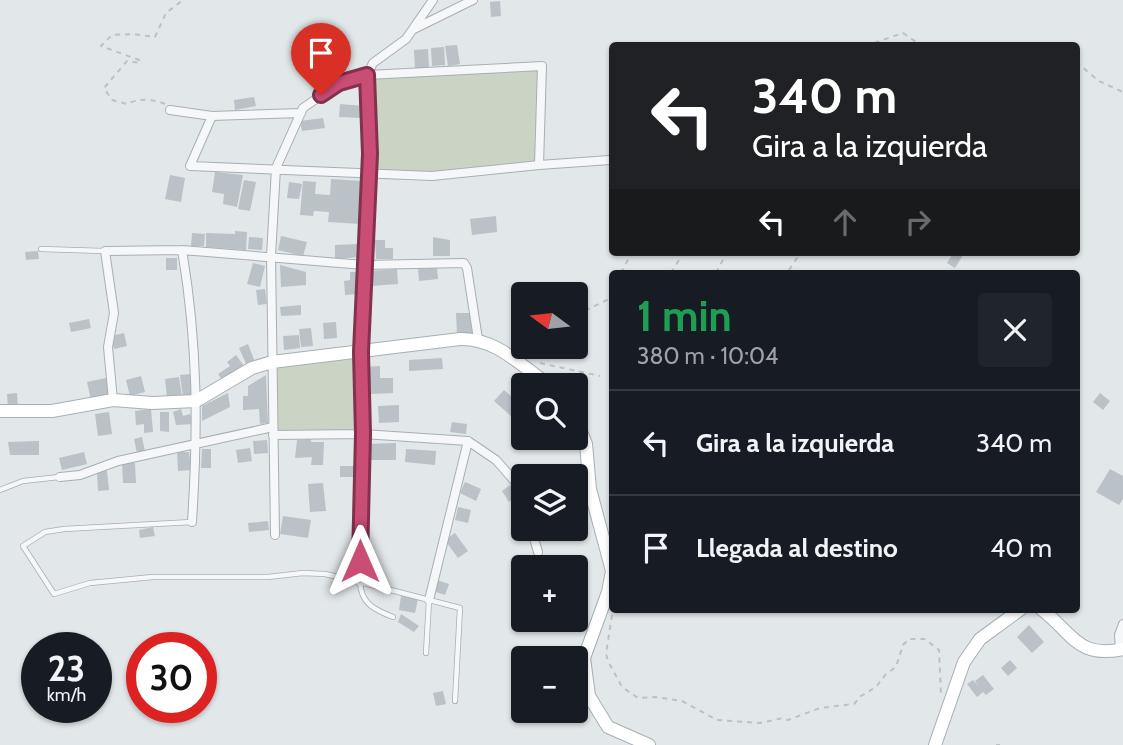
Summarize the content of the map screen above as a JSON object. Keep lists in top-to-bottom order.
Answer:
{
  "north": "left",
  "page": {
    "turn": ["340 m", "Gira a la izquierda"],
    "heading": ["1 min", "380 m · 10:04"],
    "map_buttons": ["+", "−"],
    "list": [
      {
        "name": "Gira a la izquierda",
        "value": "340 m"
      },
      {
        "name": "Llegada al destino",
        "value": "40 m"
      }
    ],
    "speed": "23 km/h",
    "limit": "30"
  }
}
